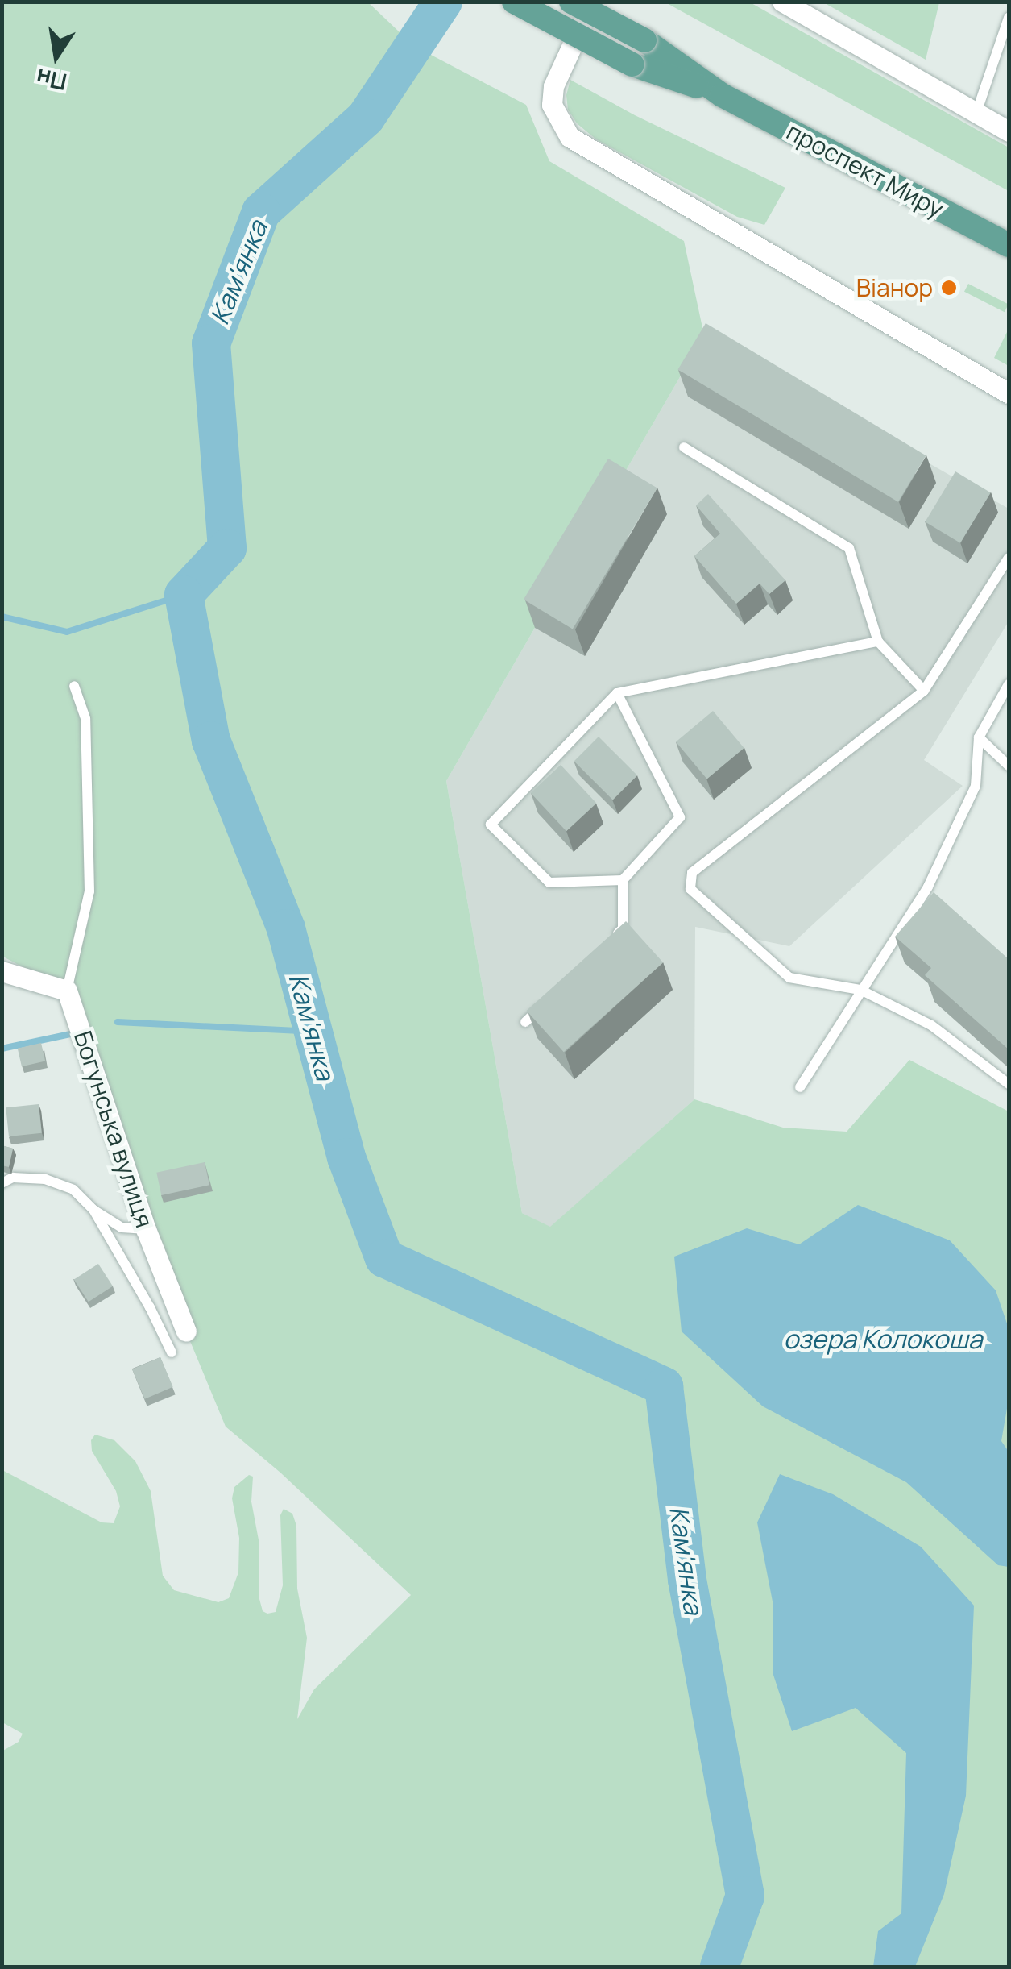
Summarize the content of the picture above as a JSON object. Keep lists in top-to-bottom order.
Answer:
{
  "streets": {
    "main road": ["проспект Миру"],
    "street": ["Богунська вулиця"]
  },
  "water": ["Кам'янка", "озера Колокоша"],
  "places": ["Віанор"],
  "north": "bottom"
}
